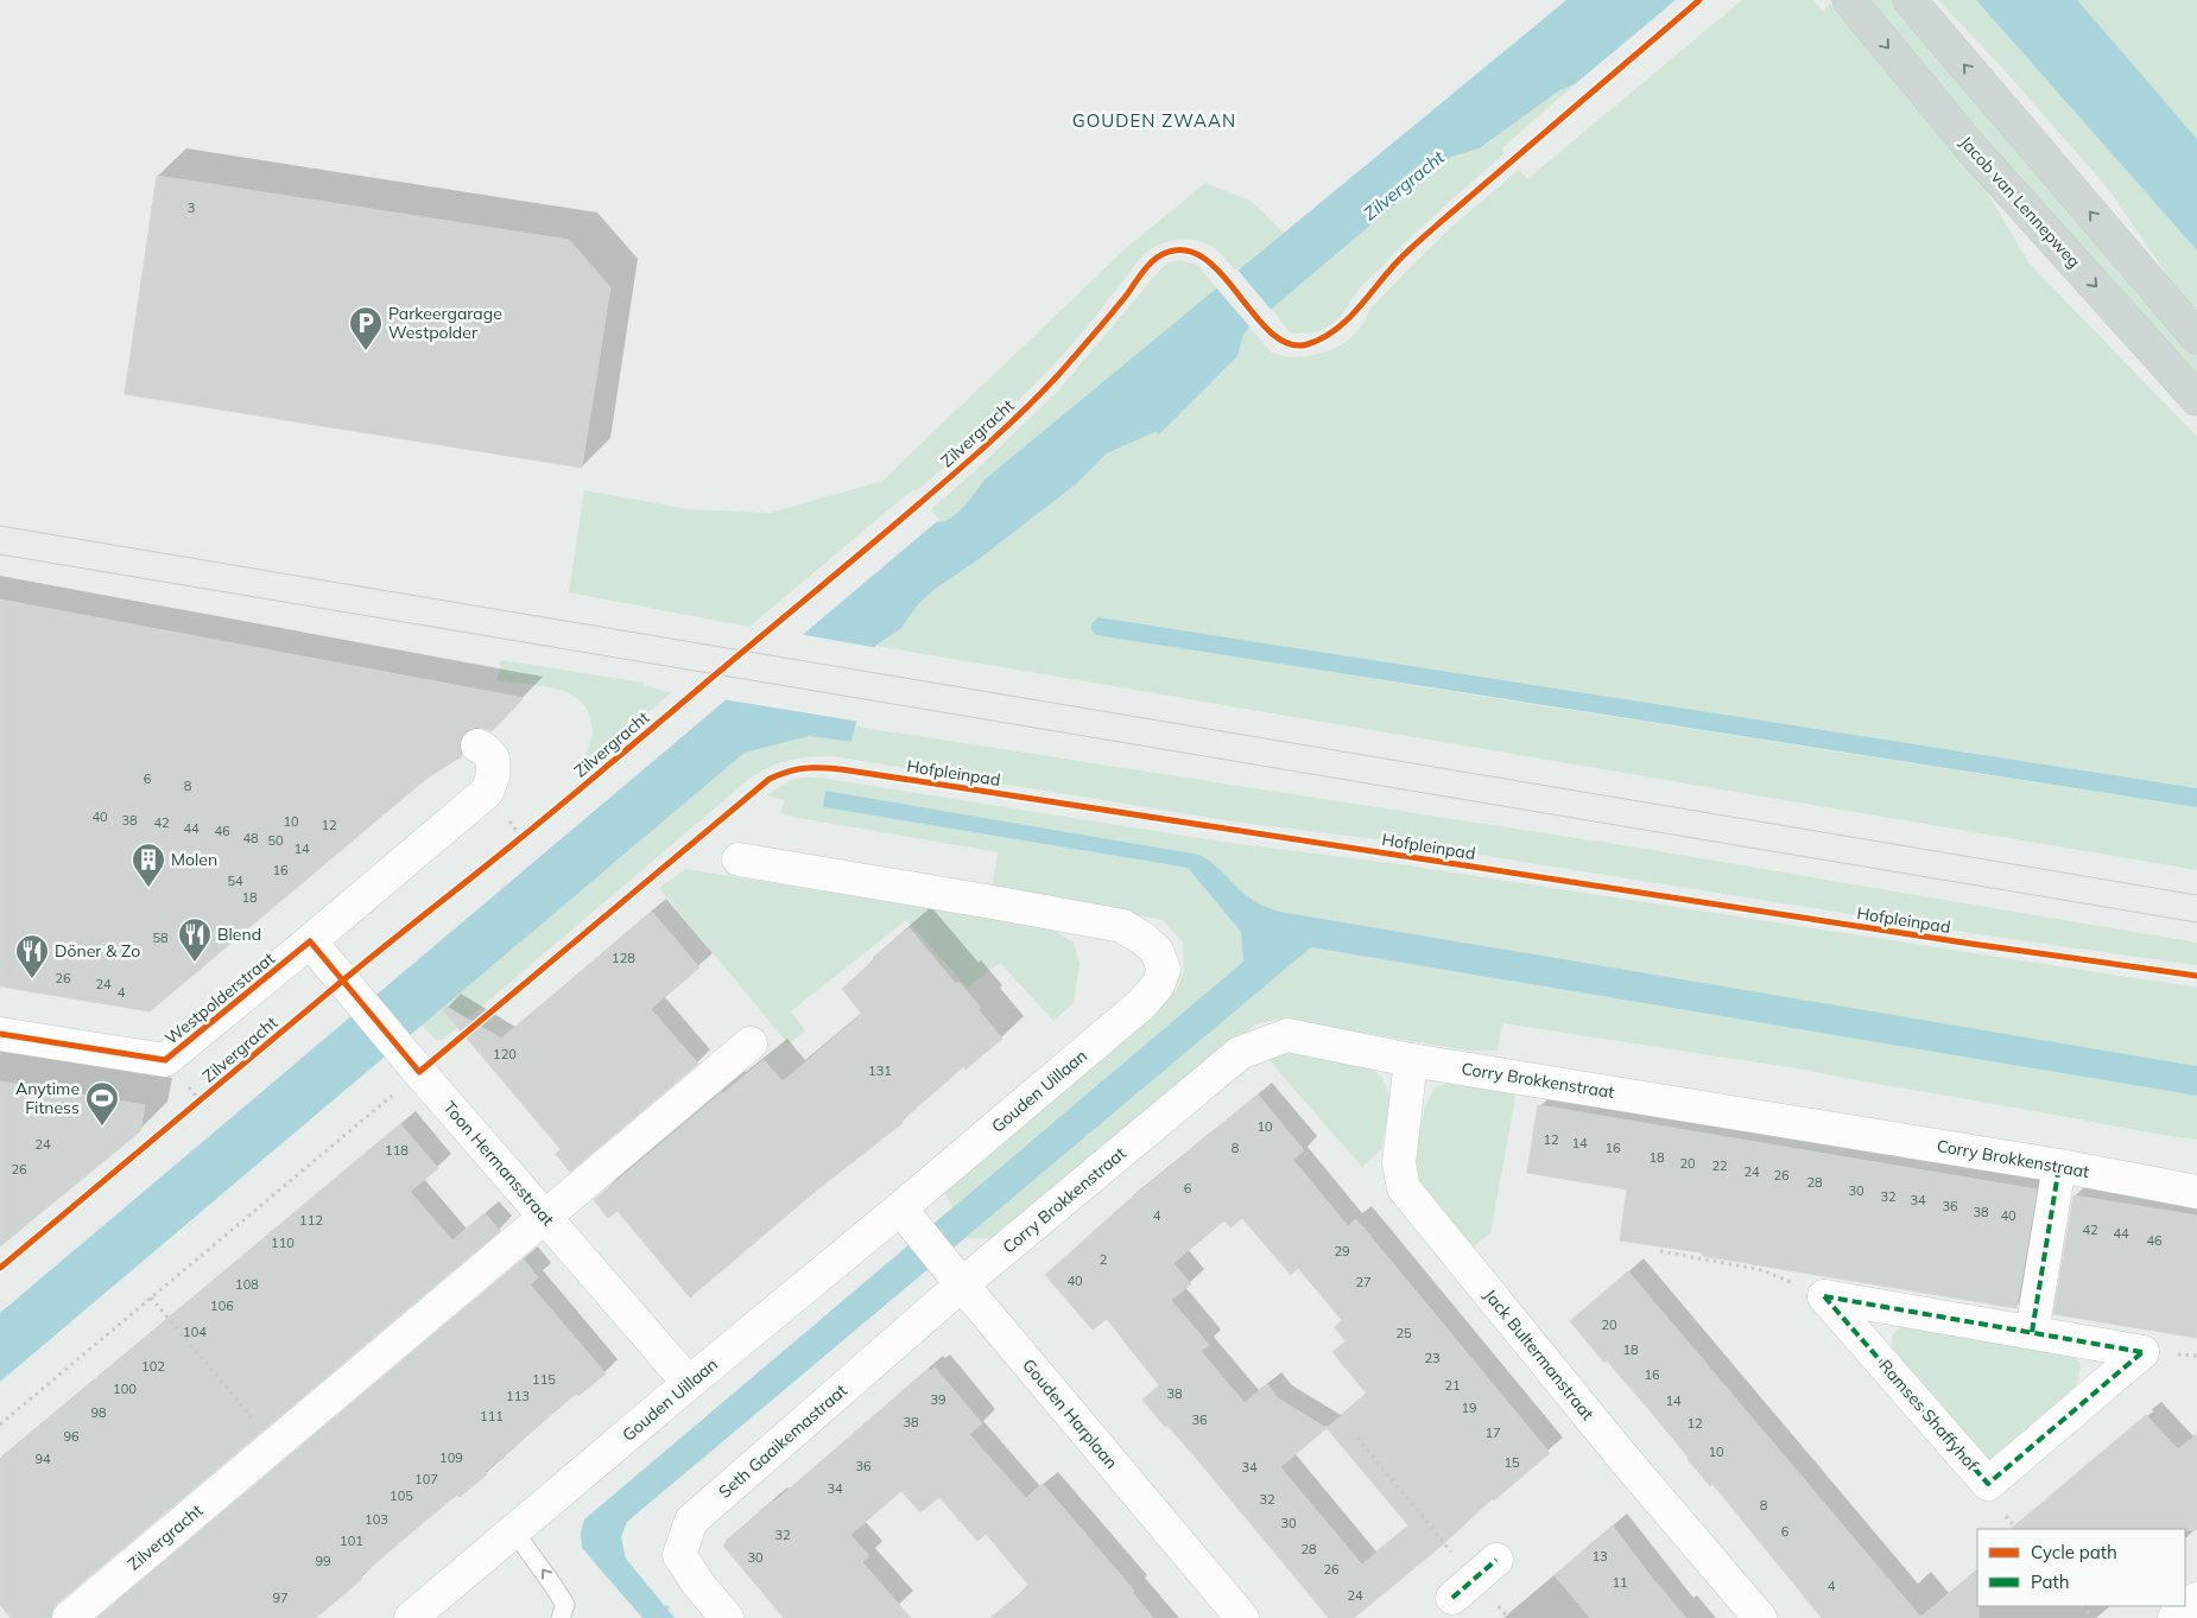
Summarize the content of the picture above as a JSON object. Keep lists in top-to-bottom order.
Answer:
{
  "streets": {
    "main road": ["Jacob van Lennepweg"],
    "street": [
      "Zilvergracht",
      "Westpolderstraat",
      "Corry Brokkenstraat",
      "Gouden Uillaan",
      "Toon Hermansstraat",
      "Jack Bultermanstraat",
      "Gouden Harplaan",
      "Ramses Shaffyhof",
      "Seth Gaaikemastraat"
    ],
    "cycle path": ["Hofpleinpad"]
  },
  "crossings": [
    ["Zilvergracht", "Toon Hermansstraat"],
    ["Westpolderstraat", "Toon Hermansstraat"],
    ["Corry Brokkenstraat", "Jack Bultermanstraat"],
    ["Corry Brokkenstraat", "Gouden Harplaan"],
    ["Corry Brokkenstraat", "Seth Gaaikemastraat"],
    ["Gouden Uillaan", "Toon Hermansstraat"],
    ["Gouden Uillaan", "Gouden Harplaan"],
    ["Gouden Harplaan", "Seth Gaaikemastraat"]
  ],
  "districts": ["GOUDEN ZWAAN"],
  "water": ["Zilvergracht"],
  "places": {
    "parking": ["Parkeergarage Westpolder"],
    "building": ["Molen"],
    "restaurant": ["Blend", "Döner & Zo"],
    "sports": ["Anytime Fitness"]
  },
  "house_numbers": [
    "3",
    "6",
    "8",
    "40",
    "38",
    "10",
    "42",
    "12",
    "44",
    "46",
    "48",
    "50",
    "14",
    "16",
    "54",
    "18",
    "58",
    "128",
    "26",
    "24",
    "4",
    "120",
    "131",
    "10",
    "12",
    "14",
    "24",
    "8",
    "16",
    "118",
    "18",
    "20",
    "22",
    "26",
    "24",
    "26",
    "28",
    "6",
    "30",
    "32",
    "34",
    "36",
    "38",
    "4",
    "40",
    "112",
    "42",
    "44",
    "46",
    "110",
    "29",
    "2",
    "40",
    "27",
    "108",
    "106",
    "20",
    "104",
    "25",
    "18",
    "23",
    "102",
    "16",
    "115",
    "21",
    "100",
    "38",
    "113",
    "39",
    "14",
    "19",
    "98",
    "111",
    "36",
    "38",
    "12",
    "17",
    "96",
    "10",
    "109",
    "94",
    "15",
    "36",
    "34",
    "107",
    "34",
    "105",
    "32",
    "8",
    "103",
    "30",
    "6",
    "32",
    "101",
    "28",
    "13",
    "30",
    "99",
    "26",
    "11",
    "4",
    "24",
    "97"
  ],
  "legend": ["Cycle path", "Path"]
}
